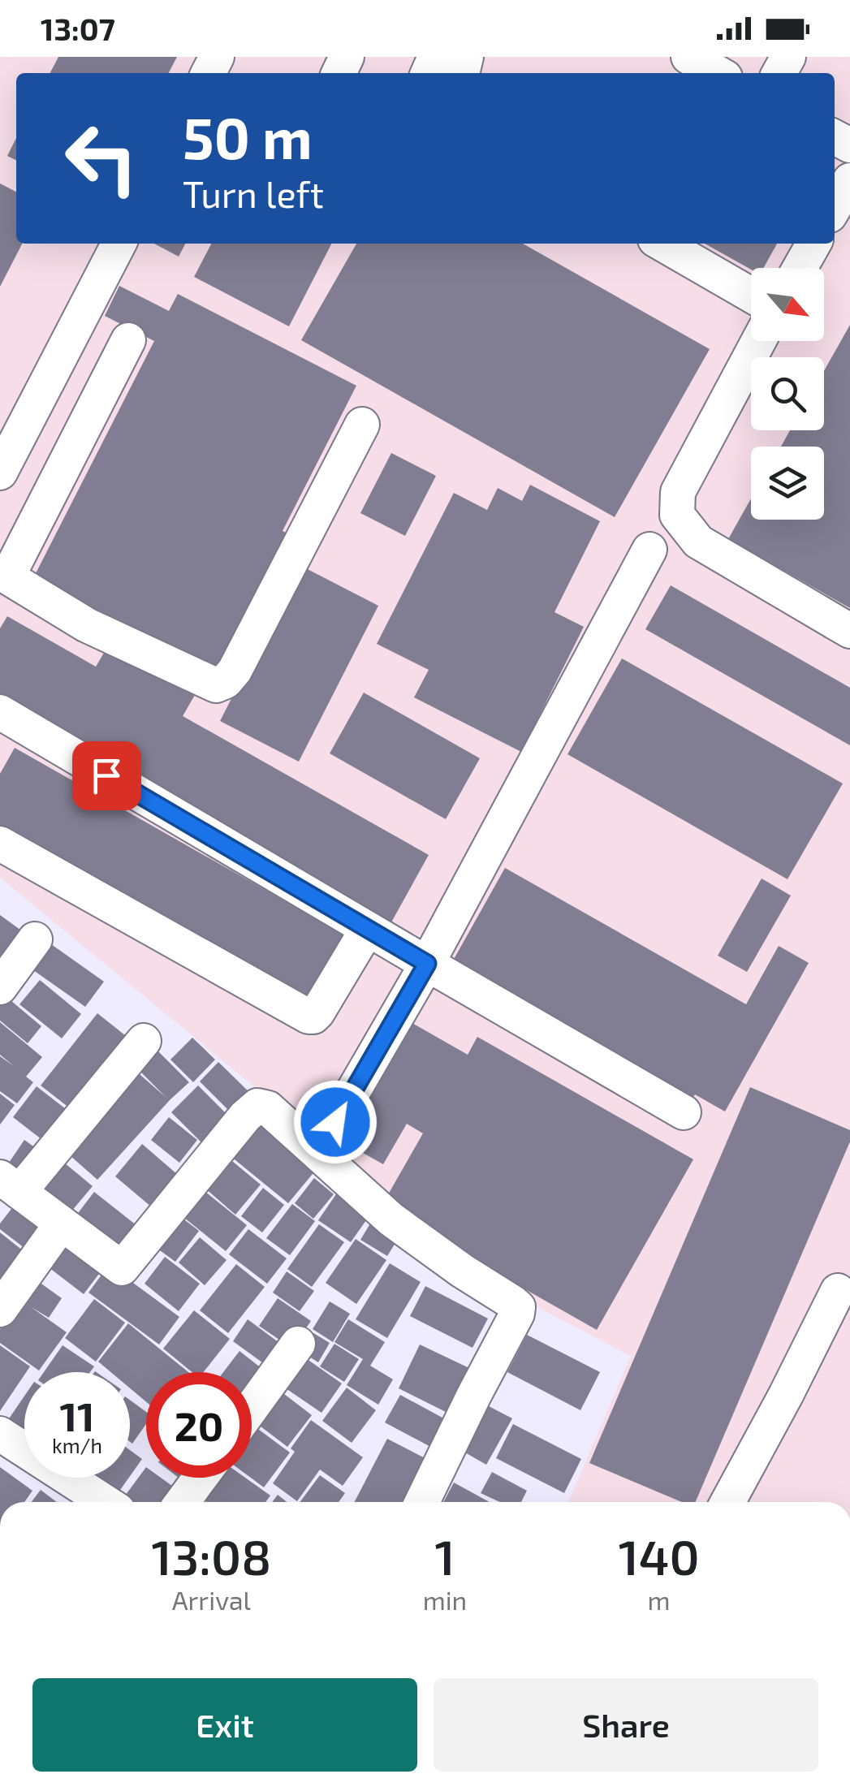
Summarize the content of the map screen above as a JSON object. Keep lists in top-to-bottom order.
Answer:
{
  "north": "bottom right",
  "page": {
    "status": "13:07",
    "turn": ["50 m", "Turn left"],
    "speed": "11 km/h",
    "limit": "20",
    "eta": [
      "13:08",
      "Arrival",
      "1",
      "min",
      "140",
      "m"
    ],
    "buttons": ["Exit", "Share"]
  }
}
